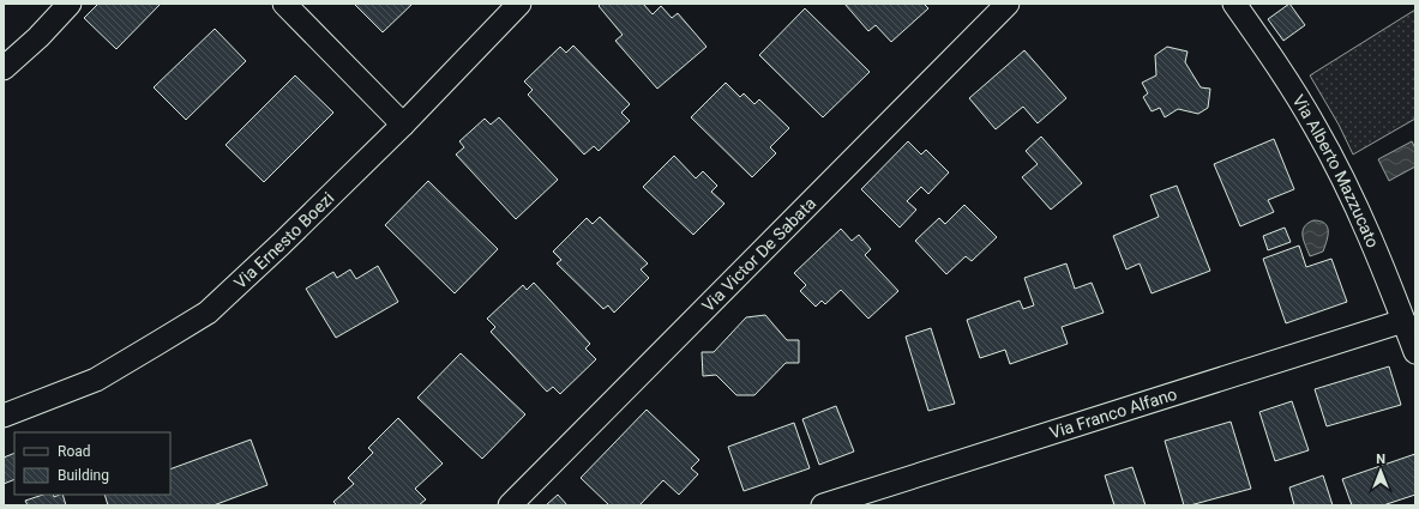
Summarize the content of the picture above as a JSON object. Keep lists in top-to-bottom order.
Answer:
{
  "streets": {
    "street": [
      "Via Alberto Mazzucato",
      "Via Ernesto Boezi",
      "Via Victor De Sabata",
      "Via Franco Alfano"
    ]
  },
  "crossings": [
    ["Via Alberto Mazzucato", "Via Franco Alfano"]
  ],
  "legend": ["Road", "Building"],
  "north": "top"
}
